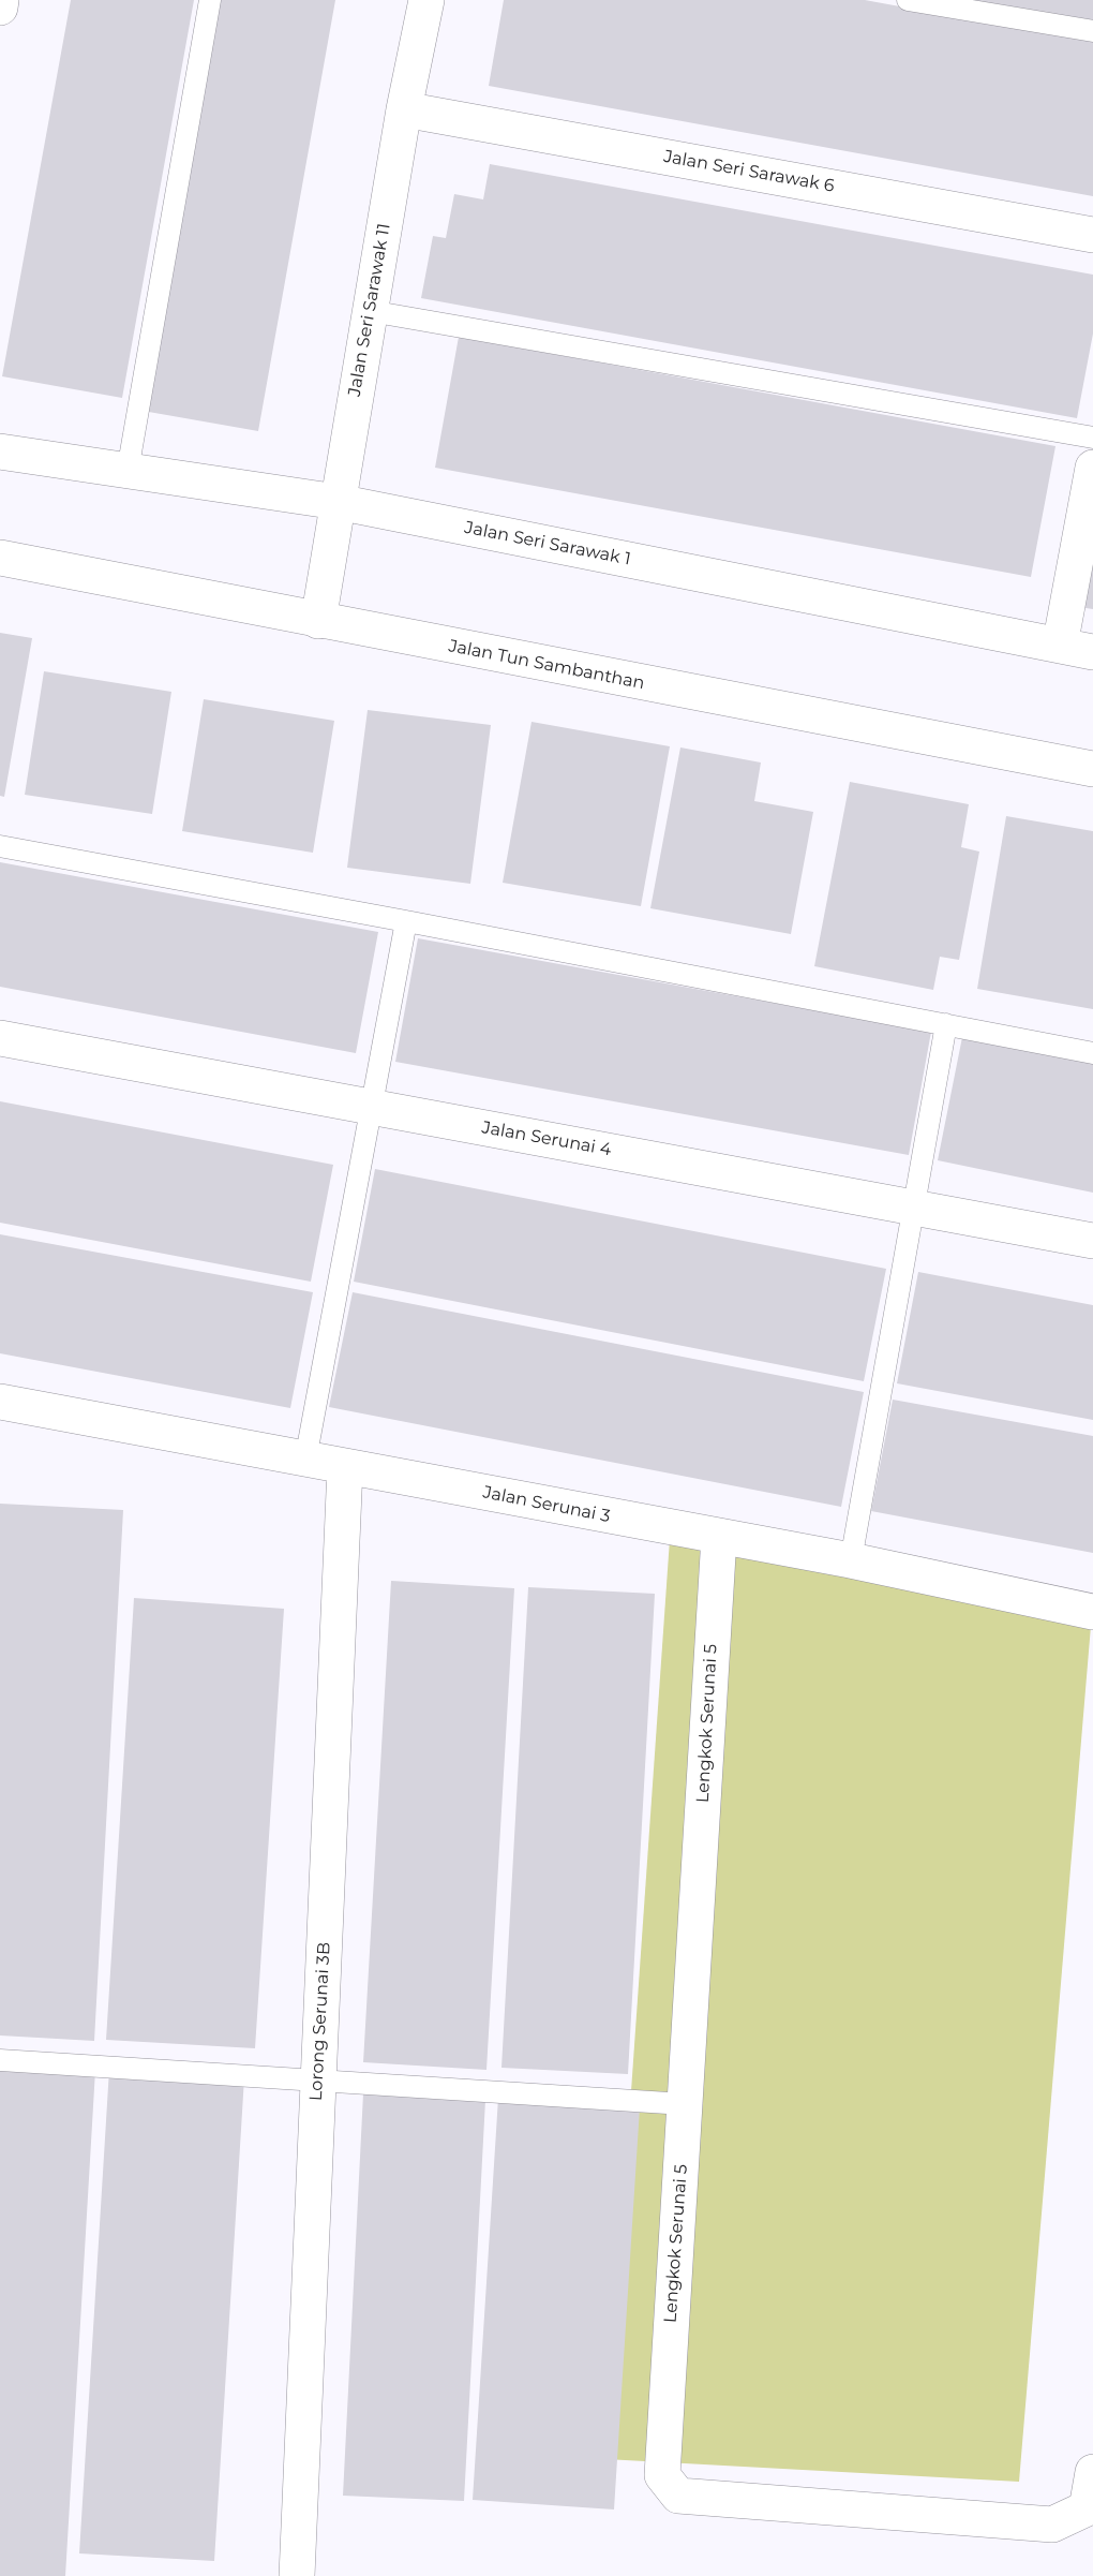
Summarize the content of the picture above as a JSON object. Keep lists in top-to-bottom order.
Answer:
{
  "streets": {
    "street": [
      "Jalan Seri Sarawak 6",
      "Jalan Seri Sarawak 11",
      "Jalan Seri Sarawak 1",
      "Jalan Tun Sambanthan",
      "Jalan Serunai 4",
      "Jalan Serunai 3",
      "Lengkok Serunai 5",
      "Lorong Serunai 3B"
    ]
  },
  "crossings": [
    ["Jalan Seri Sarawak 6", "Jalan Seri Sarawak 11"],
    ["Jalan Seri Sarawak 11", "Jalan Seri Sarawak 1"],
    ["Jalan Seri Sarawak 11", "Jalan Tun Sambanthan"],
    ["Jalan Serunai 3", "Lengkok Serunai 5"],
    ["Jalan Serunai 3", "Lorong Serunai 3B"]
  ]
}
